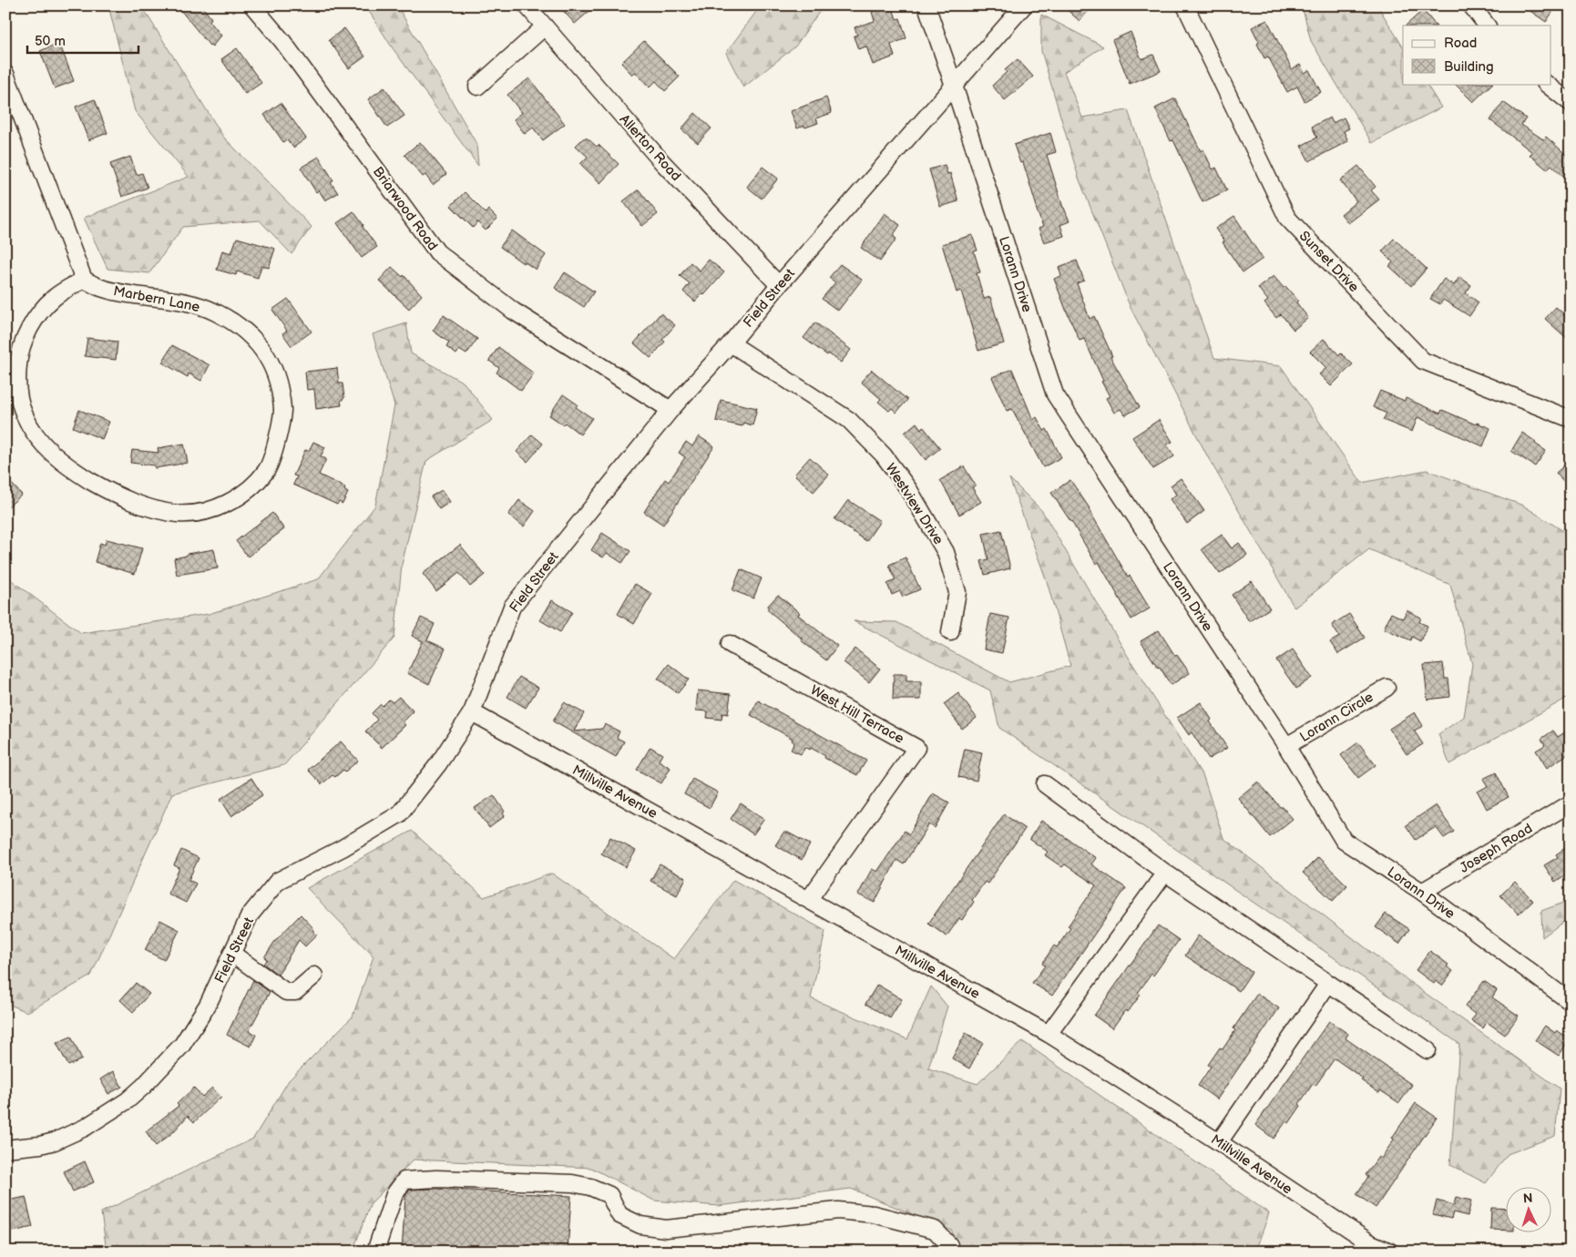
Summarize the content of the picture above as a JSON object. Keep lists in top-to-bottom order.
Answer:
{
  "streets": {
    "street": [
      "Allerton Road",
      "Briarwood Road",
      "Sunset Drive",
      "Lorann Drive",
      "Field Street",
      "Marbern Lane",
      "Westview Drive",
      "West Hill Terrace",
      "Lorann Circle",
      "Millville Avenue",
      "Joseph Road"
    ]
  },
  "crossings": [
    ["Allerton Road", "Field Street"],
    ["Briarwood Road", "Field Street"],
    ["Lorann Drive", "Field Street"],
    ["Lorann Drive", "Lorann Circle"],
    ["Lorann Drive", "Joseph Road"],
    ["Field Street", "Westview Drive"],
    ["Field Street", "Millville Avenue"],
    ["West Hill Terrace", "Millville Avenue"]
  ],
  "legend": ["Road", "Building"],
  "scale_bar": "50 m",
  "north": "top"
}
